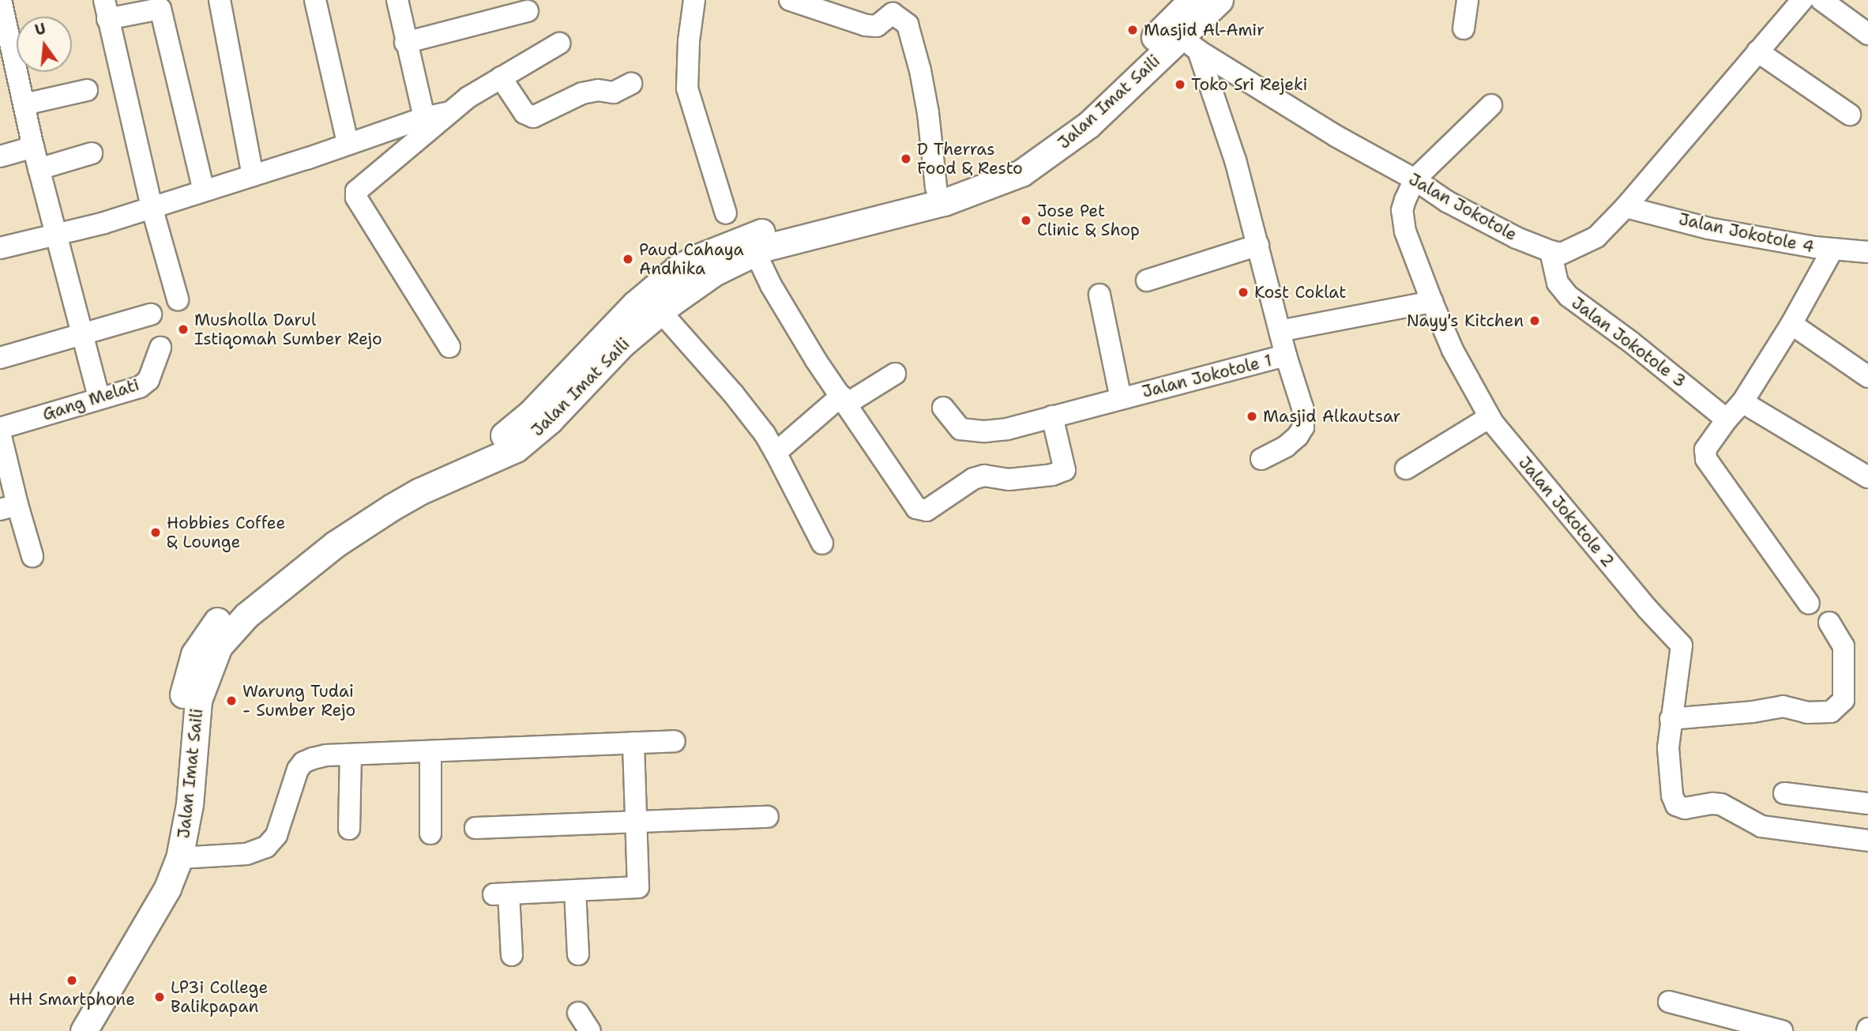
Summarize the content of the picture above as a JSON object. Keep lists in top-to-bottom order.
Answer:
{
  "streets": {
    "main road": ["Jalan Imat Saili"],
    "street": [
      "Jalan Jokotole",
      "Jalan Jokotole 4",
      "Jalan Jokotole 3",
      "Jalan Jokotole 1",
      "Gang Melati",
      "Jalan Jokotole 2"
    ]
  },
  "crossings": [
    ["Jalan Imat Saili", "Jalan Jokotole"],
    ["Jalan Imat Saili", "Jalan Jokotole 1"],
    ["Jalan Jokotole", "Jalan Jokotole 3"],
    ["Jalan Jokotole", "Jalan Jokotole 1"],
    ["Jalan Jokotole", "Jalan Jokotole 2"]
  ],
  "places": [
    "Masjid Al-Amir",
    "Toko Sri Rejeki",
    "D Therras Food & Resto",
    "Jose Pet Clinic & Shop",
    "Paud Cahaya Andhika",
    "Kost Coklat",
    "Nayy's Kitchen",
    "Musholla Darul Istiqomah Sumber Rejo",
    "Masjid Alkautsar",
    "Hobbies Coffee & Lounge",
    "Warung Tudai - Sumber Rejo",
    "HH Smartphone",
    "LP3i College Balikpapan"
  ],
  "north": "top"
}
